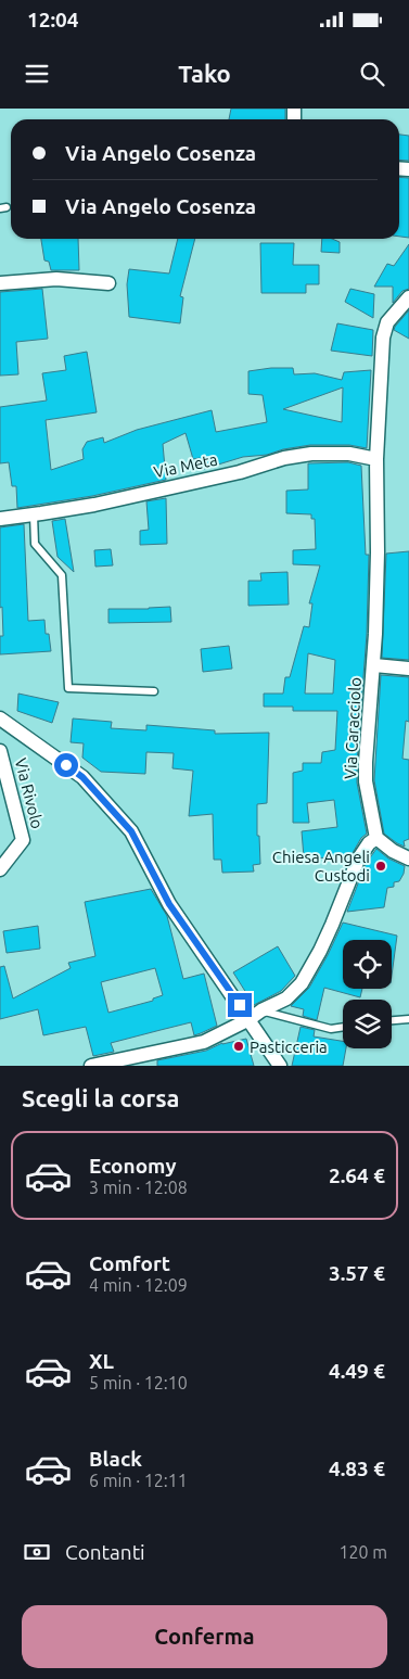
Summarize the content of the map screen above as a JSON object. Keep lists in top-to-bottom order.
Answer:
{
  "streets": {
    "street": ["Via Meta", "Via Caracciolo", "Via Rivolo"]
  },
  "crossings": [
    ["Via Meta", "Via Caracciolo"]
  ],
  "places": ["Chiesa Angeli Custodi", "Pasticceria"],
  "page": {
    "status": "12:04",
    "header": "Tako",
    "banner": ["Via Angelo Cosenza", "Via Angelo Cosenza"],
    "heading": "Scegli la corsa",
    "list": [
      {
        "name": "Economy",
        "note": "3 min · 12:08",
        "value": "2.64 €"
      },
      {
        "name": "Comfort",
        "note": "4 min · 12:09",
        "value": "3.57 €"
      },
      {
        "name": "XL",
        "note": "5 min · 12:10",
        "value": "4.49 €"
      },
      {
        "name": "Black",
        "note": "6 min · 12:11",
        "value": "4.83 €"
      }
    ],
    "pay": ["Contanti", "120 m"],
    "buttons": "Conferma"
  }
}
